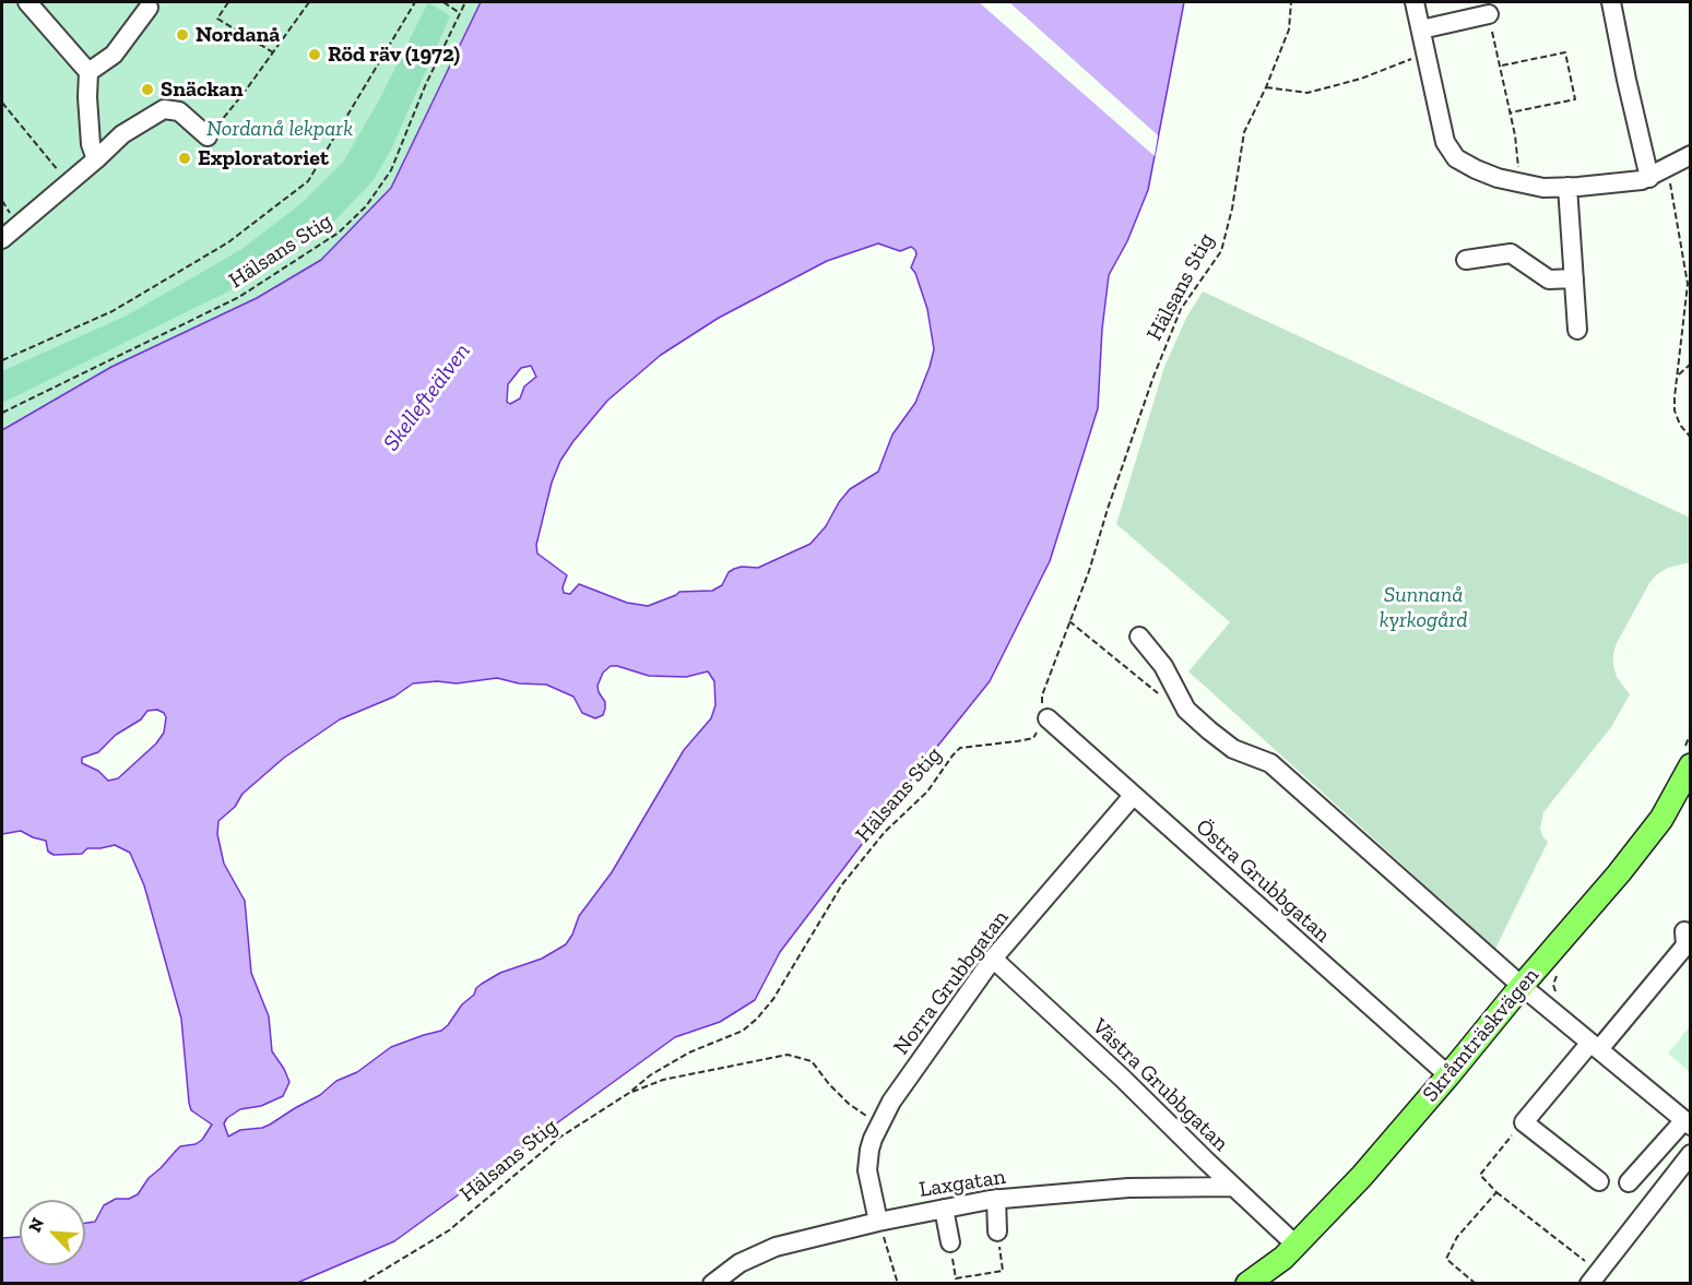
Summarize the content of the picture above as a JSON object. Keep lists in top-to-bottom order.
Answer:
{
  "streets": {
    "main road": ["Skråmträskvägen"],
    "street": [
      "Östra Grubbgatan",
      "Norra Grubbgatan",
      "Västra Grubbgatan",
      "Laxgatan"
    ],
    "path": ["Hälsans Stig"]
  },
  "crossings": [
    ["Hälsans Stig", "Östra Grubbgatan"],
    ["Östra Grubbgatan", "Norra Grubbgatan"],
    ["Östra Grubbgatan", "Skråmträskvägen"],
    ["Norra Grubbgatan", "Västra Grubbgatan"],
    ["Norra Grubbgatan", "Laxgatan"],
    ["Skråmträskvägen", "Västra Grubbgatan"],
    ["Västra Grubbgatan", "Laxgatan"]
  ],
  "water": ["Skellefteälven"],
  "parks": ["Nordanå lekpark", "Sunnanå kyrkogård"],
  "places": [
    "Nordanå",
    "Röd räv (1972)",
    "Snäckan",
    "Exploratoriet"
  ],
  "north": "top left"
}
